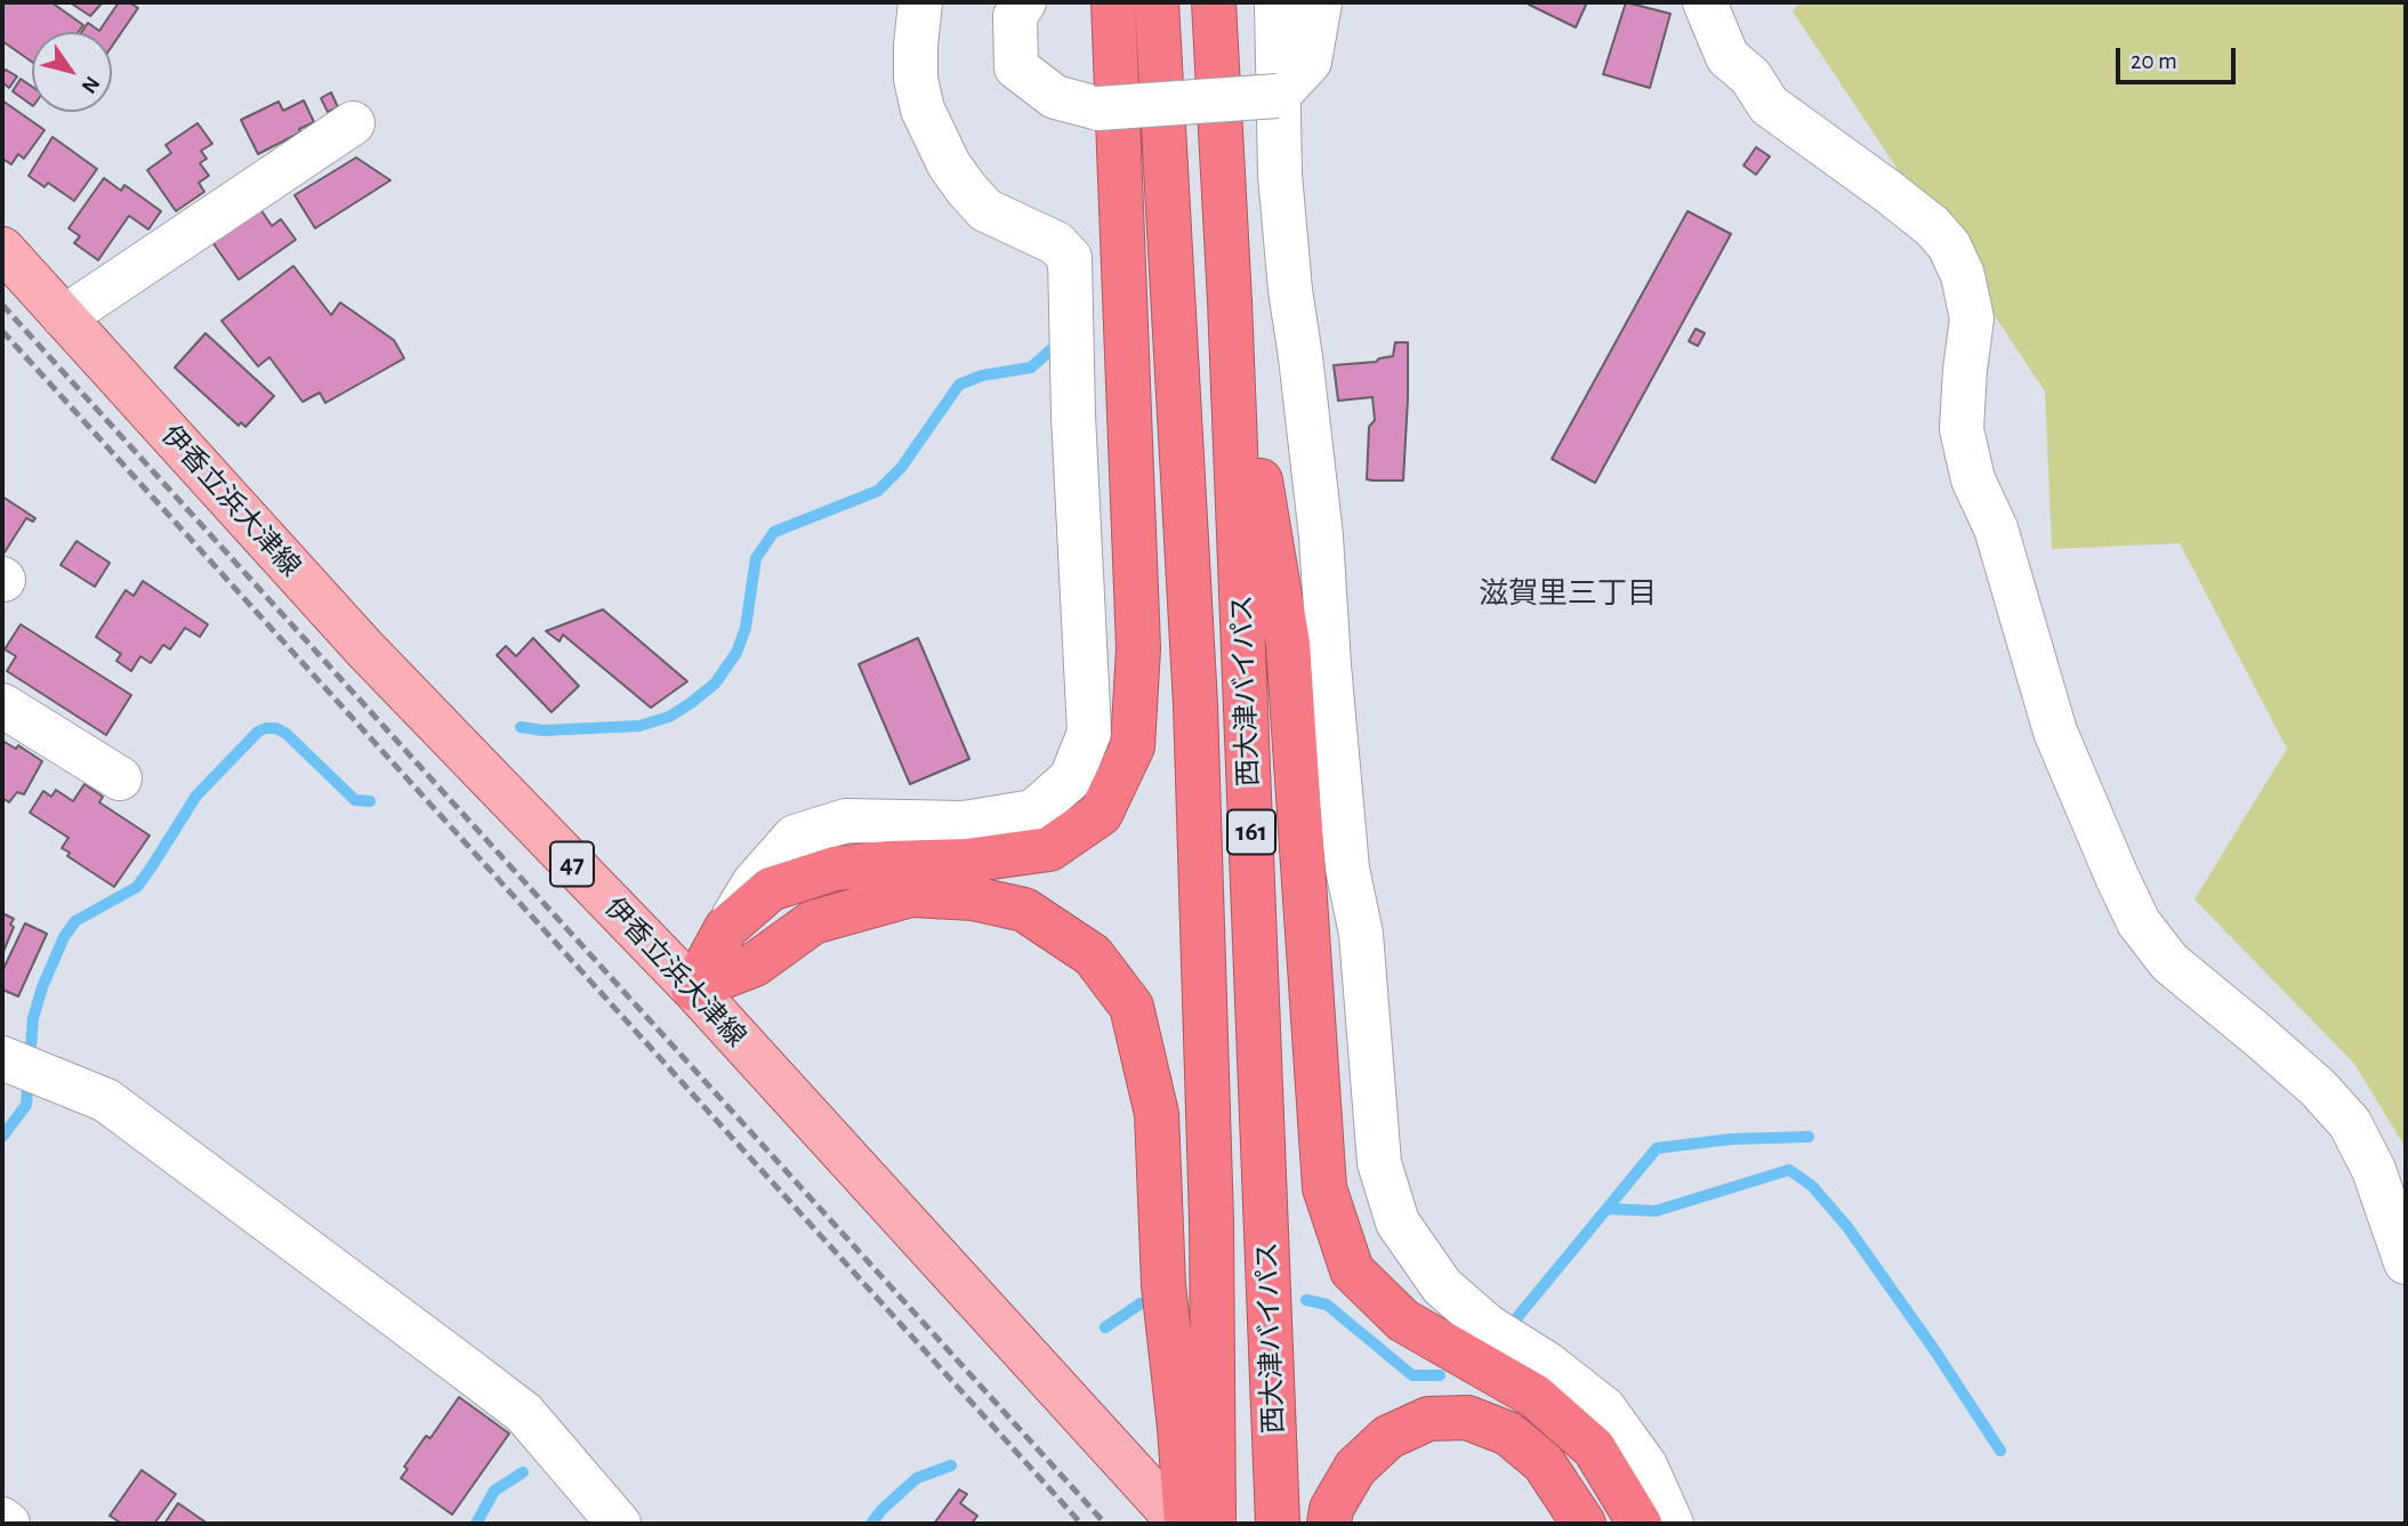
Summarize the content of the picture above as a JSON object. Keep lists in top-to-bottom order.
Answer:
{
  "streets": {
    "highway": ["西大津バイパス", "161"],
    "main road": ["伊香立浜大津線", "47"]
  },
  "districts": ["滋賀里三丁目"],
  "scale_bar": "20 m",
  "north": "bottom right"
}
